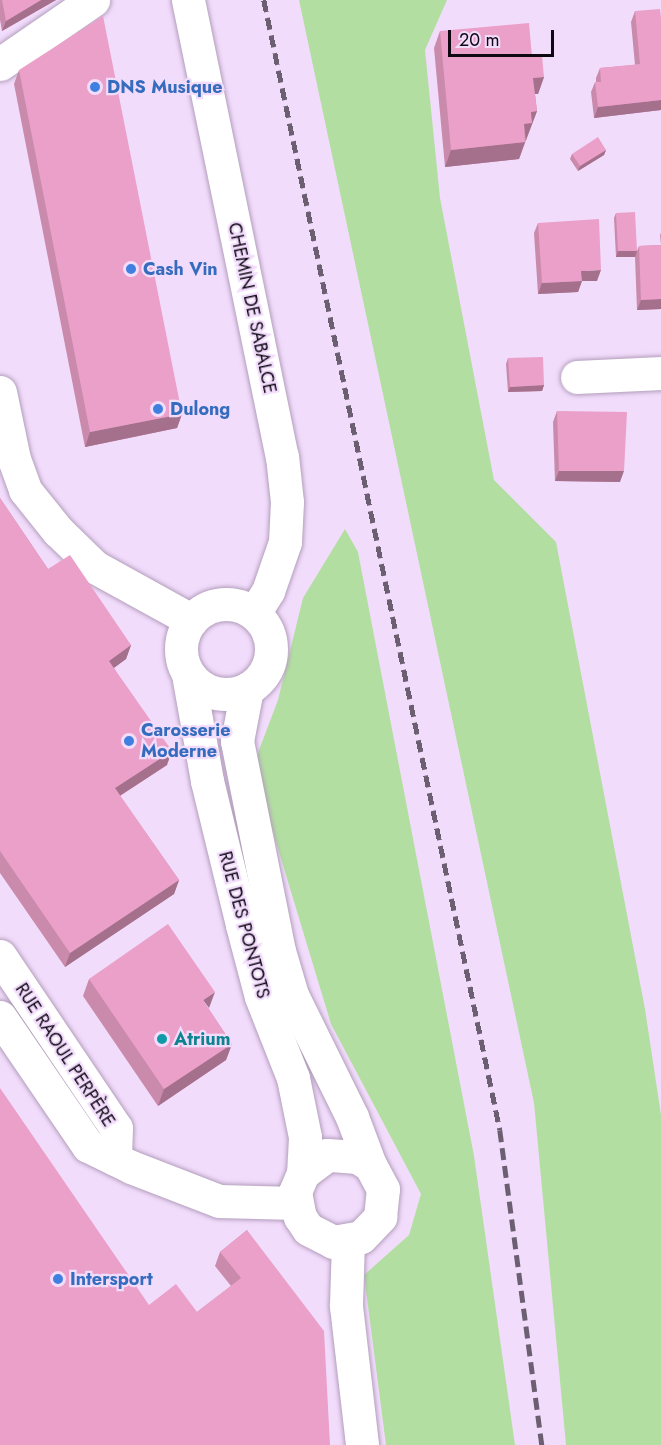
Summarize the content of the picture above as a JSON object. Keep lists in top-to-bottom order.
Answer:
{
  "streets": {
    "street": ["CHEMIN DE SABALCE", "RUE DES PONTOTS", "RUE RAOUL PERPÈRE"]
  },
  "crossings": [
    ["CHEMIN DE SABALCE", "RUE DES PONTOTS"],
    ["RUE DES PONTOTS", "RUE RAOUL PERPÈRE"]
  ],
  "places": [
    "DNS Musique",
    "Cash Vin",
    "Dulong",
    "Carosserie Moderne",
    "Atrium",
    "Intersport"
  ],
  "scale_bar": "20 m"
}
